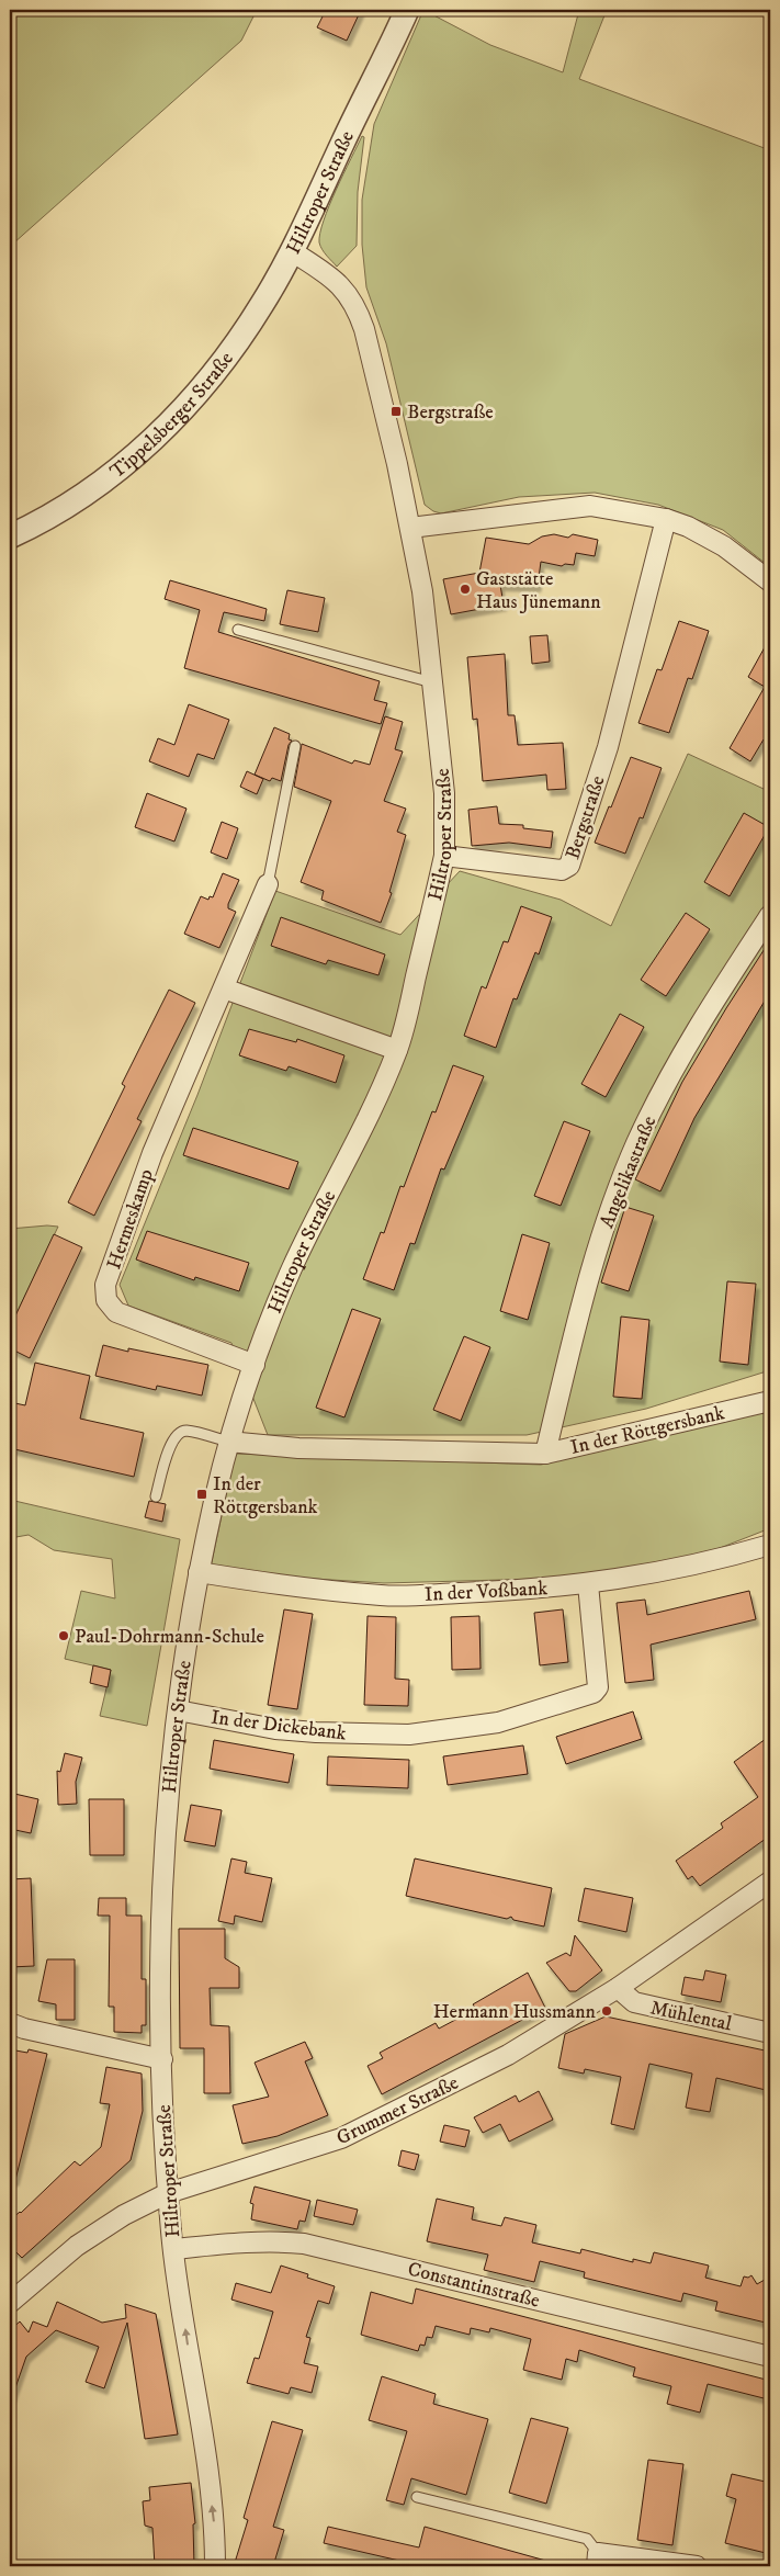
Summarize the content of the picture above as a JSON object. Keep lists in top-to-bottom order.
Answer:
{
  "streets": {
    "street": [
      "Hiltroper Straße",
      "Tippelsberger Straße",
      "Bergstraße",
      "Angelikastraße",
      "Hermeskamp",
      "In der Röttgersbank",
      "In der Voßbank",
      "In der Dickebank",
      "Mühlental",
      "Grummer Straße",
      "Constantinstraße"
    ]
  },
  "crossings": [
    ["Hiltroper Straße", "Tippelsberger Straße"],
    ["Hiltroper Straße", "Bergstraße"],
    ["Hiltroper Straße", "Hermeskamp"],
    ["Hiltroper Straße", "In der Röttgersbank"],
    ["Hiltroper Straße", "In der Voßbank"],
    ["Hiltroper Straße", "In der Dickebank"],
    ["Hiltroper Straße", "Grummer Straße"],
    ["Hiltroper Straße", "Constantinstraße"],
    ["Angelikastraße", "In der Röttgersbank"],
    ["In der Voßbank", "In der Dickebank"],
    ["Mühlental", "Grummer Straße"]
  ],
  "places": {
    "transit": ["Bergstraße", "In der Röttgersbank"],
    "other": ["Gaststätte Haus Jünemann", "Paul-Dohrmann-Schule", "Hermann Hussmann"]
  }
}
